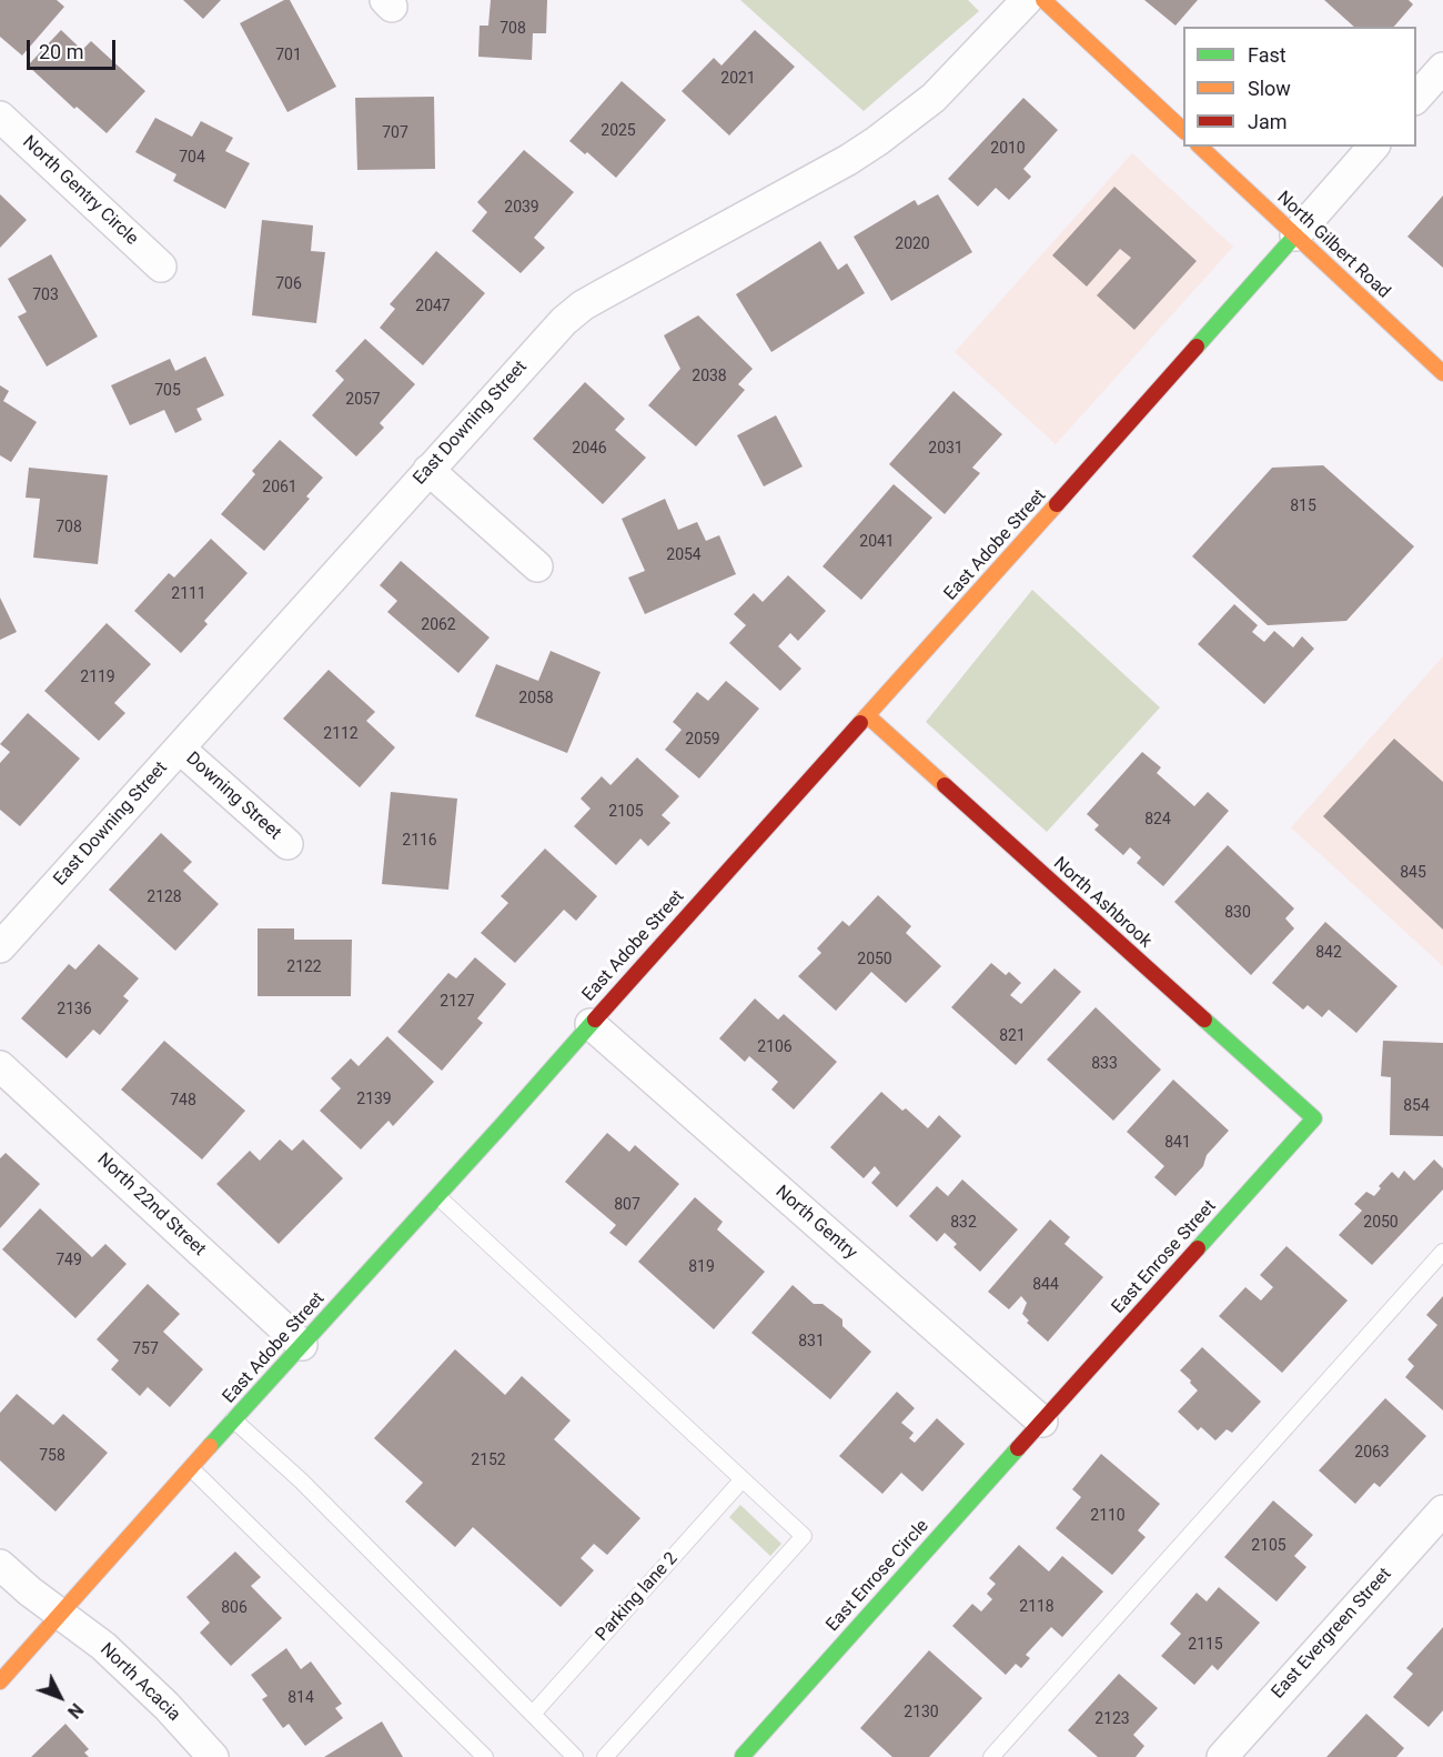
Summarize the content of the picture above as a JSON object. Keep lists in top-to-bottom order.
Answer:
{
  "streets": {
    "street": [
      "North Gentry Circle",
      "North Gilbert Road",
      "East Downing Street",
      "East Adobe Street",
      "Downing Street",
      "North Ashbrook",
      "North 22nd Street",
      "North Gentry",
      "East Enrose Street",
      "East Enrose Circle",
      "East Evergreen Street",
      "North Acacia"
    ],
    "lane": ["Parking lane 2"]
  },
  "crossings": [
    ["North Gilbert Road", "East Adobe Street"],
    ["East Downing Street", "Downing Street"],
    ["East Adobe Street", "North Ashbrook"],
    ["East Adobe Street", "North 22nd Street"],
    ["East Adobe Street", "North Gentry"],
    ["East Adobe Street", "North Acacia"],
    ["North Ashbrook", "East Enrose Street"],
    ["North Gentry", "East Enrose Street"],
    ["North Gentry", "East Enrose Circle"],
    ["East Enrose Street", "East Enrose Circle"]
  ],
  "house_numbers": [
    "708",
    "701",
    "2021",
    "2025",
    "707",
    "2010",
    "704",
    "2039",
    "2020",
    "706",
    "703",
    "2047",
    "2038",
    "705",
    "2057",
    "2046",
    "2031",
    "2061",
    "815",
    "708",
    "2041",
    "2054",
    "2111",
    "2062",
    "2119",
    "2058",
    "2112",
    "2059",
    "2105",
    "824",
    "2116",
    "845",
    "2128",
    "830",
    "842",
    "2050",
    "2122",
    "2127",
    "2136",
    "821",
    "2106",
    "833",
    "2139",
    "748",
    "854",
    "841",
    "807",
    "832",
    "2050",
    "749",
    "819",
    "844",
    "831",
    "757",
    "2063",
    "758",
    "2152",
    "2110",
    "2105",
    "2118",
    "806",
    "2115",
    "814",
    "2130",
    "2123"
  ],
  "legend": ["Fast", "Slow", "Jam"],
  "scale_bar": "20 m",
  "north": "bottom right"
}
